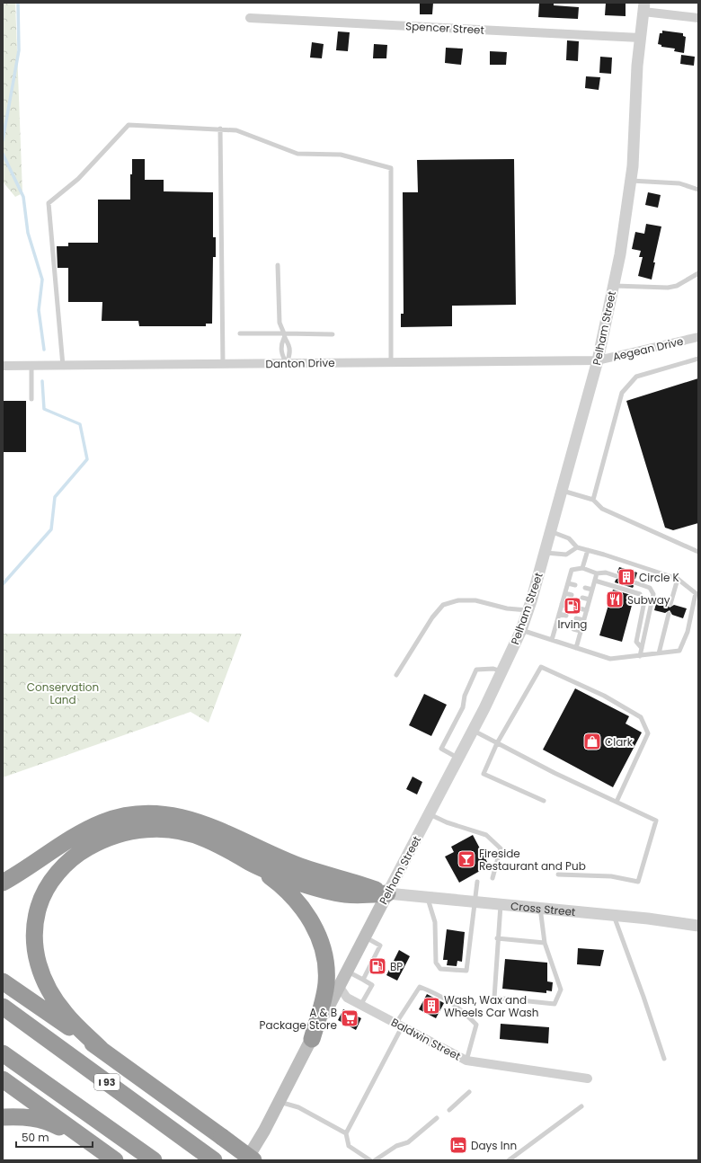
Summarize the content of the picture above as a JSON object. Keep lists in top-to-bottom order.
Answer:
{
  "streets": {
    "highway": ["I 93"],
    "main road": ["Pelham Street"],
    "street": [
      "Spencer Street",
      "Aegean Drive",
      "Danton Drive",
      "Cross Street",
      "Baldwin Street"
    ]
  },
  "crossings": [
    ["Spencer Street", "Pelham Street"],
    ["Pelham Street", "Aegean Drive"],
    ["Pelham Street", "Danton Drive"],
    ["Pelham Street", "Cross Street"],
    ["Pelham Street", "Baldwin Street"],
    ["Aegean Drive", "Danton Drive"]
  ],
  "parks": ["Conservation Land"],
  "places": {
    "building": ["Circle K", "Wash, Wax and Wheels Car Wash"],
    "restaurant": ["Subway"],
    "fuel station": ["Irving", "BP"],
    "shop": ["Clark"],
    "bar": ["Fireside Restaurant and Pub"],
    "supermarket": ["A & B Package Store"],
    "hotel": ["Days Inn"]
  },
  "scale_bar": "50 m"
}
